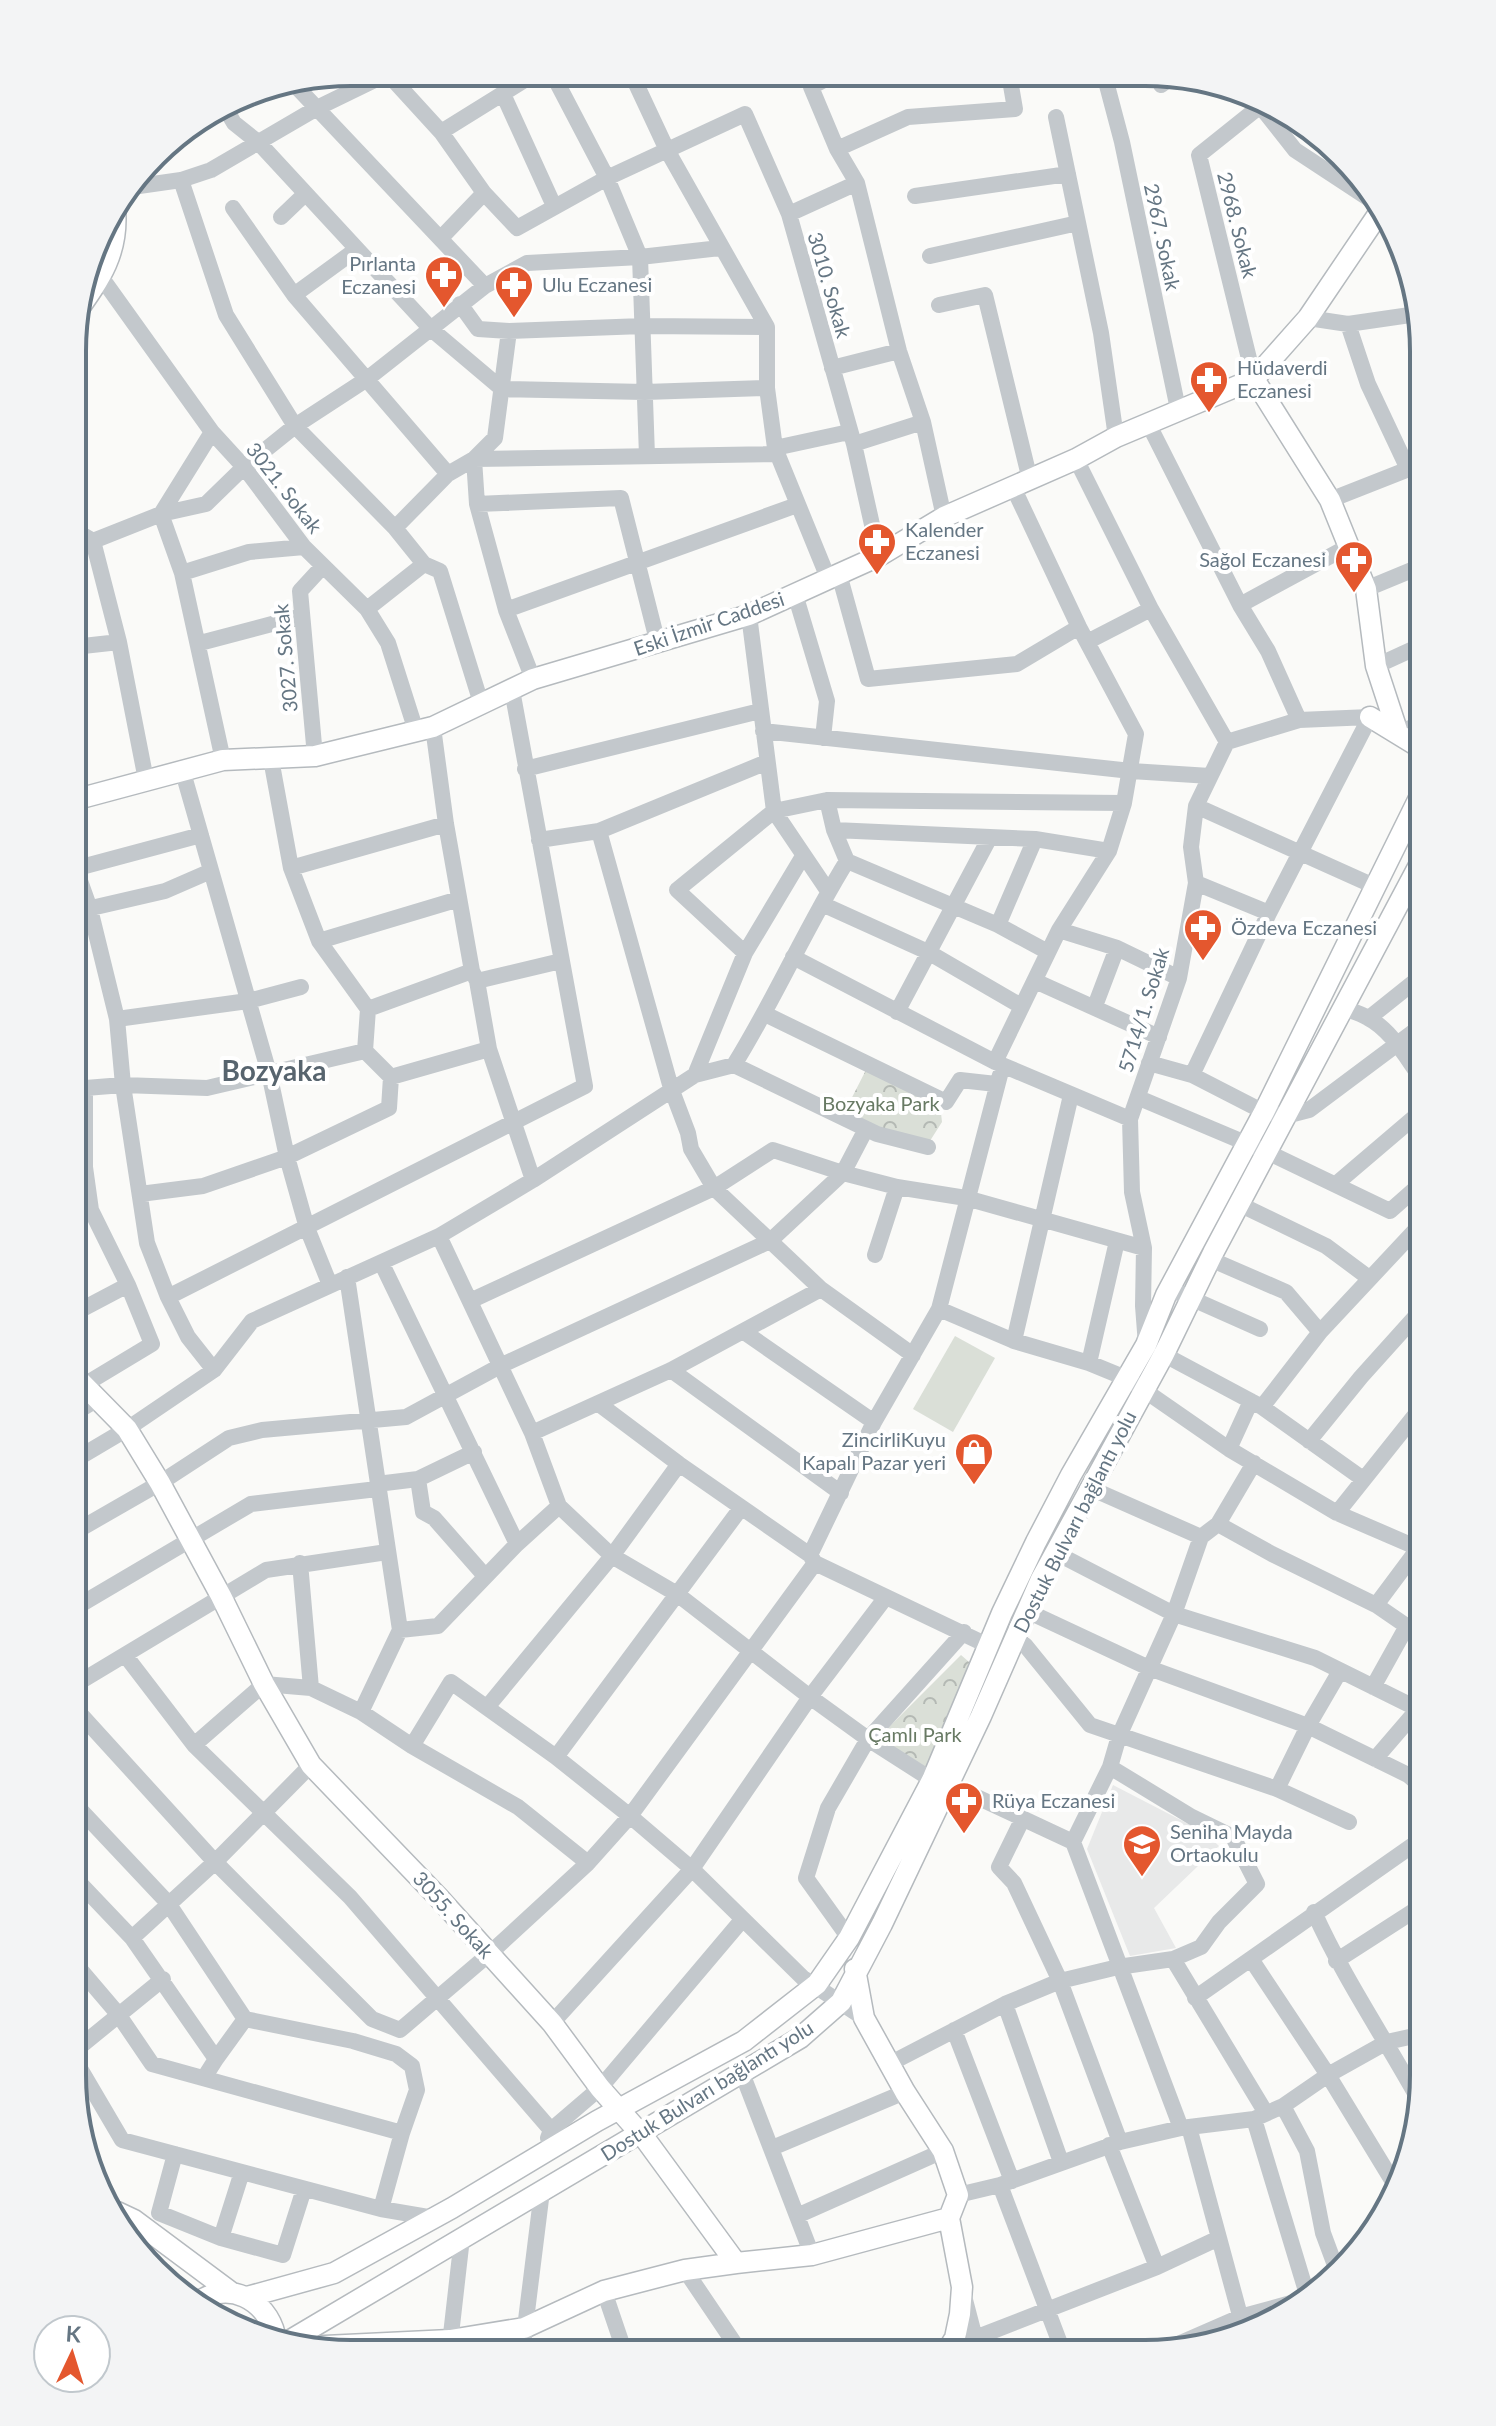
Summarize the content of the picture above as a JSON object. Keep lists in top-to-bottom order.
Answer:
{
  "streets": {
    "main road": ["Eski İzmir Caddesi", "Dostuk Bulvarı bağlantı yolu", "3055. Sokak"],
    "street": [
      "2968. Sokak",
      "2967. Sokak",
      "3010. Sokak",
      "3021. Sokak",
      "3027. Sokak",
      "5714/1. Sokak"
    ]
  },
  "crossings": [
    ["2968. Sokak", "Eski İzmir Caddesi"],
    ["2967. Sokak", "Eski İzmir Caddesi"],
    ["3010. Sokak", "Eski İzmir Caddesi"],
    ["3021. Sokak", "Eski İzmir Caddesi"],
    ["3021. Sokak", "3027. Sokak"],
    ["Eski İzmir Caddesi", "3027. Sokak"],
    ["5714/1. Sokak", "Dostuk Bulvarı bağlantı yolu"],
    ["Dostuk Bulvarı bağlantı yolu", "3055. Sokak"]
  ],
  "districts": ["Bozyaka"],
  "parks": ["Bozyaka Park", "Çamlı Park"],
  "places": {
    "pharmacy": [
      "Pırlanta Eczanesi",
      "Ulu Eczanesi",
      "Hüdaverdi Eczanesi",
      "Kalender Eczanesi",
      "Sağol Eczanesi",
      "Özdeva Eczanesi",
      "Rüya Eczanesi"
    ],
    "shop": ["ZincirliKuyu Kapalı Pazar yeri"],
    "school or university": ["Seniha Mayda Ortaokulu"]
  },
  "north": "top"
}
